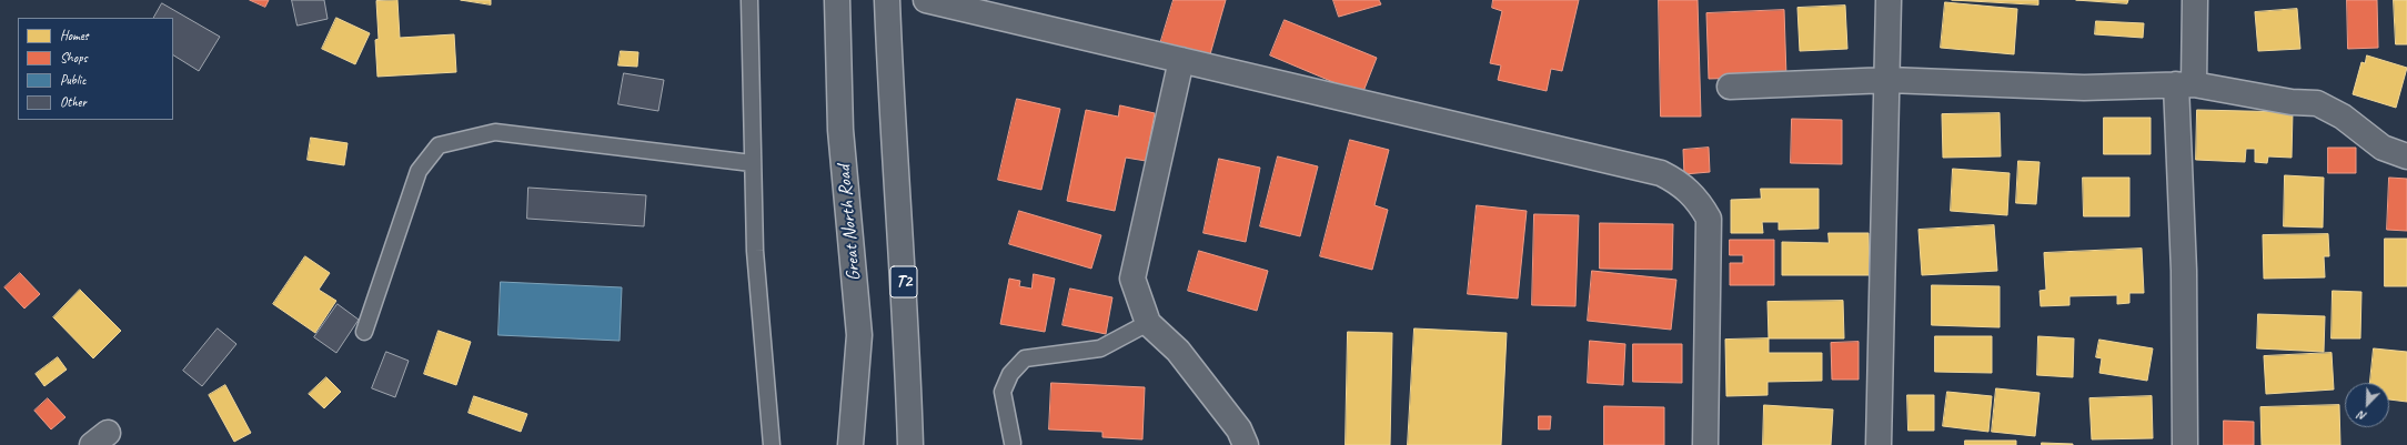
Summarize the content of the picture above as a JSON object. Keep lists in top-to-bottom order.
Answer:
{
  "streets": {
    "street": ["Great North Road", "T2"]
  },
  "legend": [
    "Homes",
    "Shops",
    "Public",
    "Other"
  ],
  "north": "bottom left"
}
